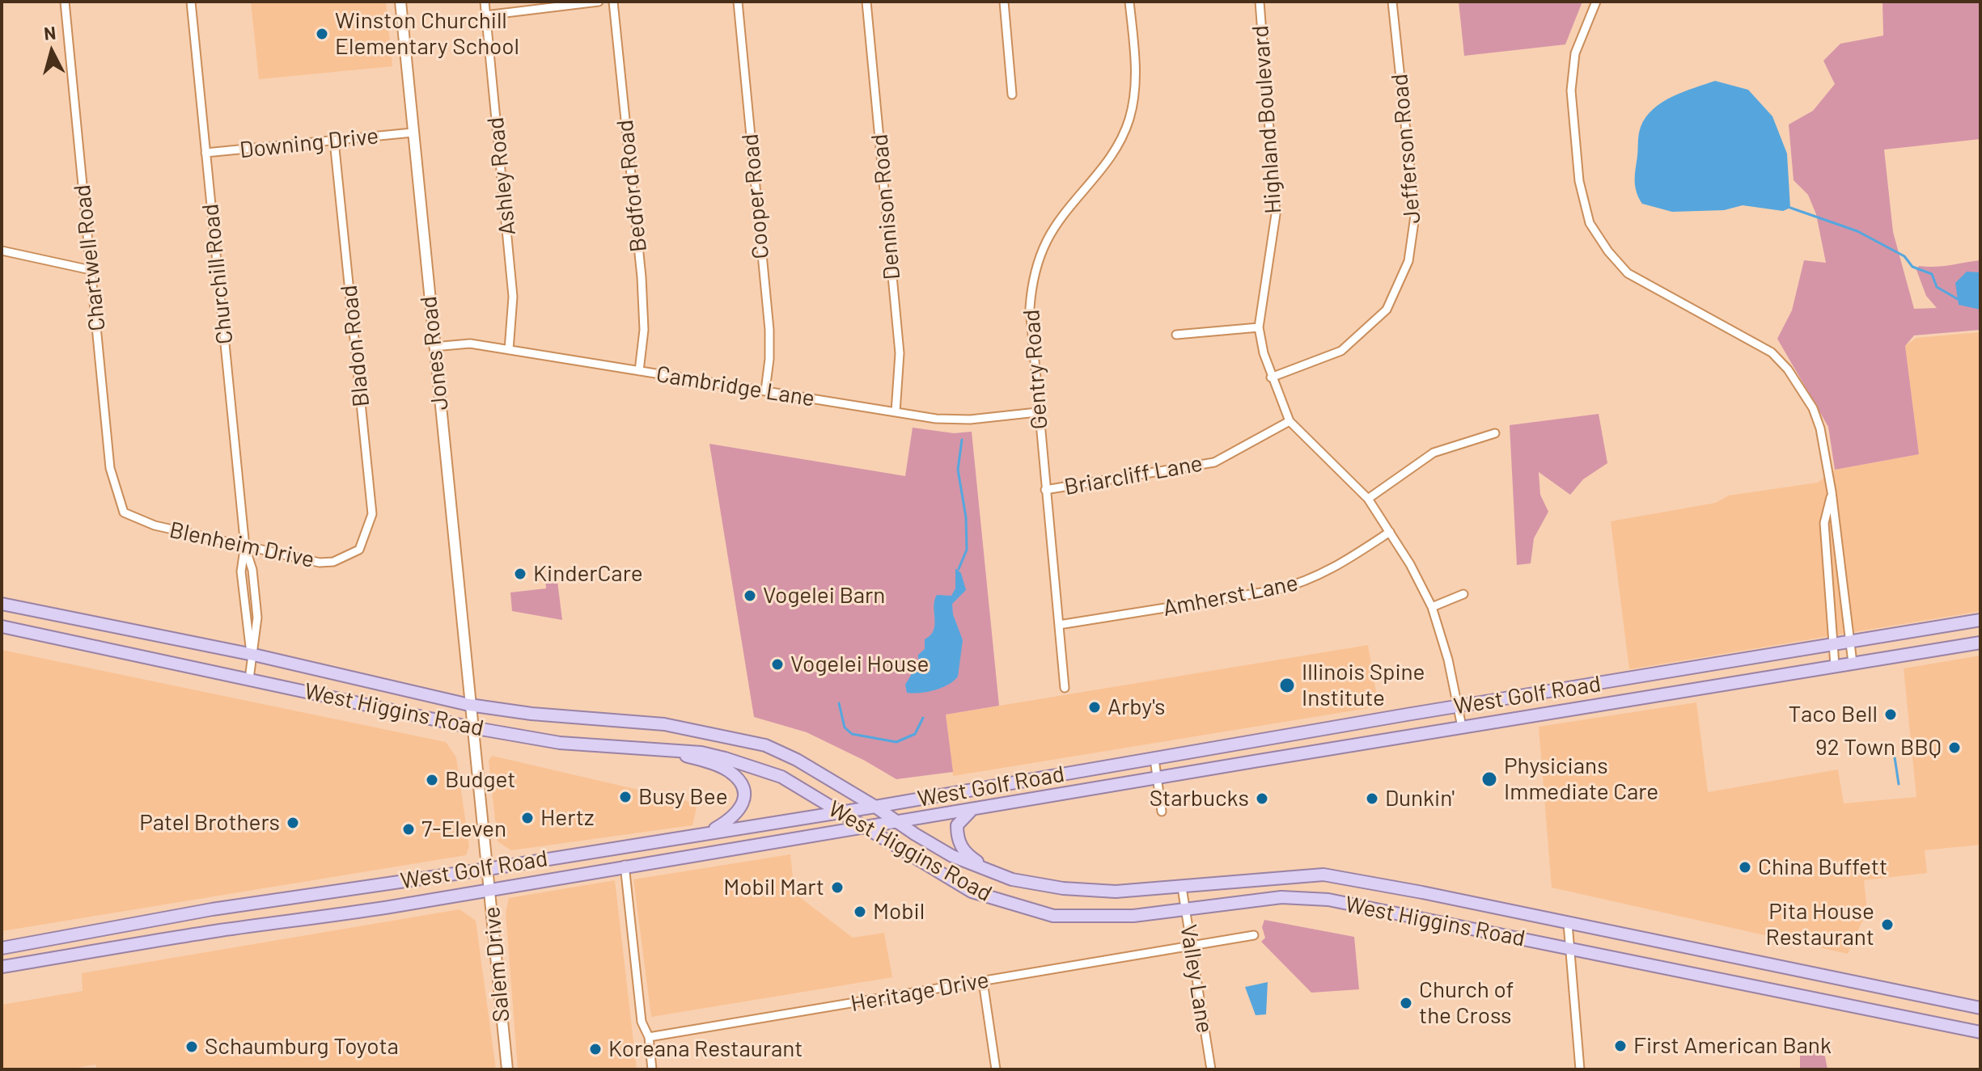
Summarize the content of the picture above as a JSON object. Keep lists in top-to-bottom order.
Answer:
{
  "streets": {
    "main road": ["West Golf Road", "West Higgins Road"],
    "street": [
      "Highland Boulevard",
      "Downing Drive",
      "Jefferson Road",
      "Ashley Road",
      "Bedford Road",
      "Cooper Road",
      "Dennison Road",
      "Chartwell Road",
      "Churchill Road",
      "Bladon Road",
      "Jones Road",
      "Gentry Road",
      "Cambridge Lane",
      "Briarcliff Lane",
      "Blenheim Drive",
      "Amherst Lane",
      "Salem Drive",
      "Valley Lane",
      "Heritage Drive"
    ]
  },
  "crossings": [
    ["Highland Boulevard", "Jefferson Road"],
    ["Highland Boulevard", "Briarcliff Lane"],
    ["Highland Boulevard", "Amherst Lane"],
    ["Highland Boulevard", "West Golf Road"],
    ["Downing Drive", "Churchill Road"],
    ["Downing Drive", "Bladon Road"],
    ["Downing Drive", "Jones Road"],
    ["Ashley Road", "Cambridge Lane"],
    ["Bedford Road", "Cambridge Lane"],
    ["Cooper Road", "Cambridge Lane"],
    ["Dennison Road", "Cambridge Lane"],
    ["Chartwell Road", "Blenheim Drive"],
    ["Churchill Road", "Blenheim Drive"],
    ["Churchill Road", "West Higgins Road"],
    ["Bladon Road", "Blenheim Drive"],
    ["Jones Road", "Cambridge Lane"],
    ["Jones Road", "West Higgins Road"],
    ["Jones Road", "Salem Drive"],
    ["Gentry Road", "Cambridge Lane"],
    ["Gentry Road", "Briarcliff Lane"],
    ["Gentry Road", "Amherst Lane"],
    ["West Golf Road", "West Higgins Road"],
    ["West Golf Road", "Salem Drive"],
    ["West Higgins Road", "Salem Drive"],
    ["West Higgins Road", "Valley Lane"],
    ["Valley Lane", "Heritage Drive"]
  ],
  "places": [
    "Winston Churchill Elementary School",
    "KinderCare",
    "Vogelei Barn",
    "Vogelei House",
    "Illinois Spine Institute",
    "Arby's",
    "Taco Bell",
    "92 Town BBQ",
    "Physicians Immediate Care",
    "Budget",
    "Busy Bee",
    "Starbucks",
    "Dunkin'",
    "Hertz",
    "Patel Brothers",
    "7-Eleven",
    "China Buffett",
    "Mobil Mart",
    "Mobil",
    "Pita House Restaurant",
    "Church of the Cross",
    "First American Bank",
    "Schaumburg Toyota",
    "Koreana Restaurant"
  ],
  "north": "top"
}
